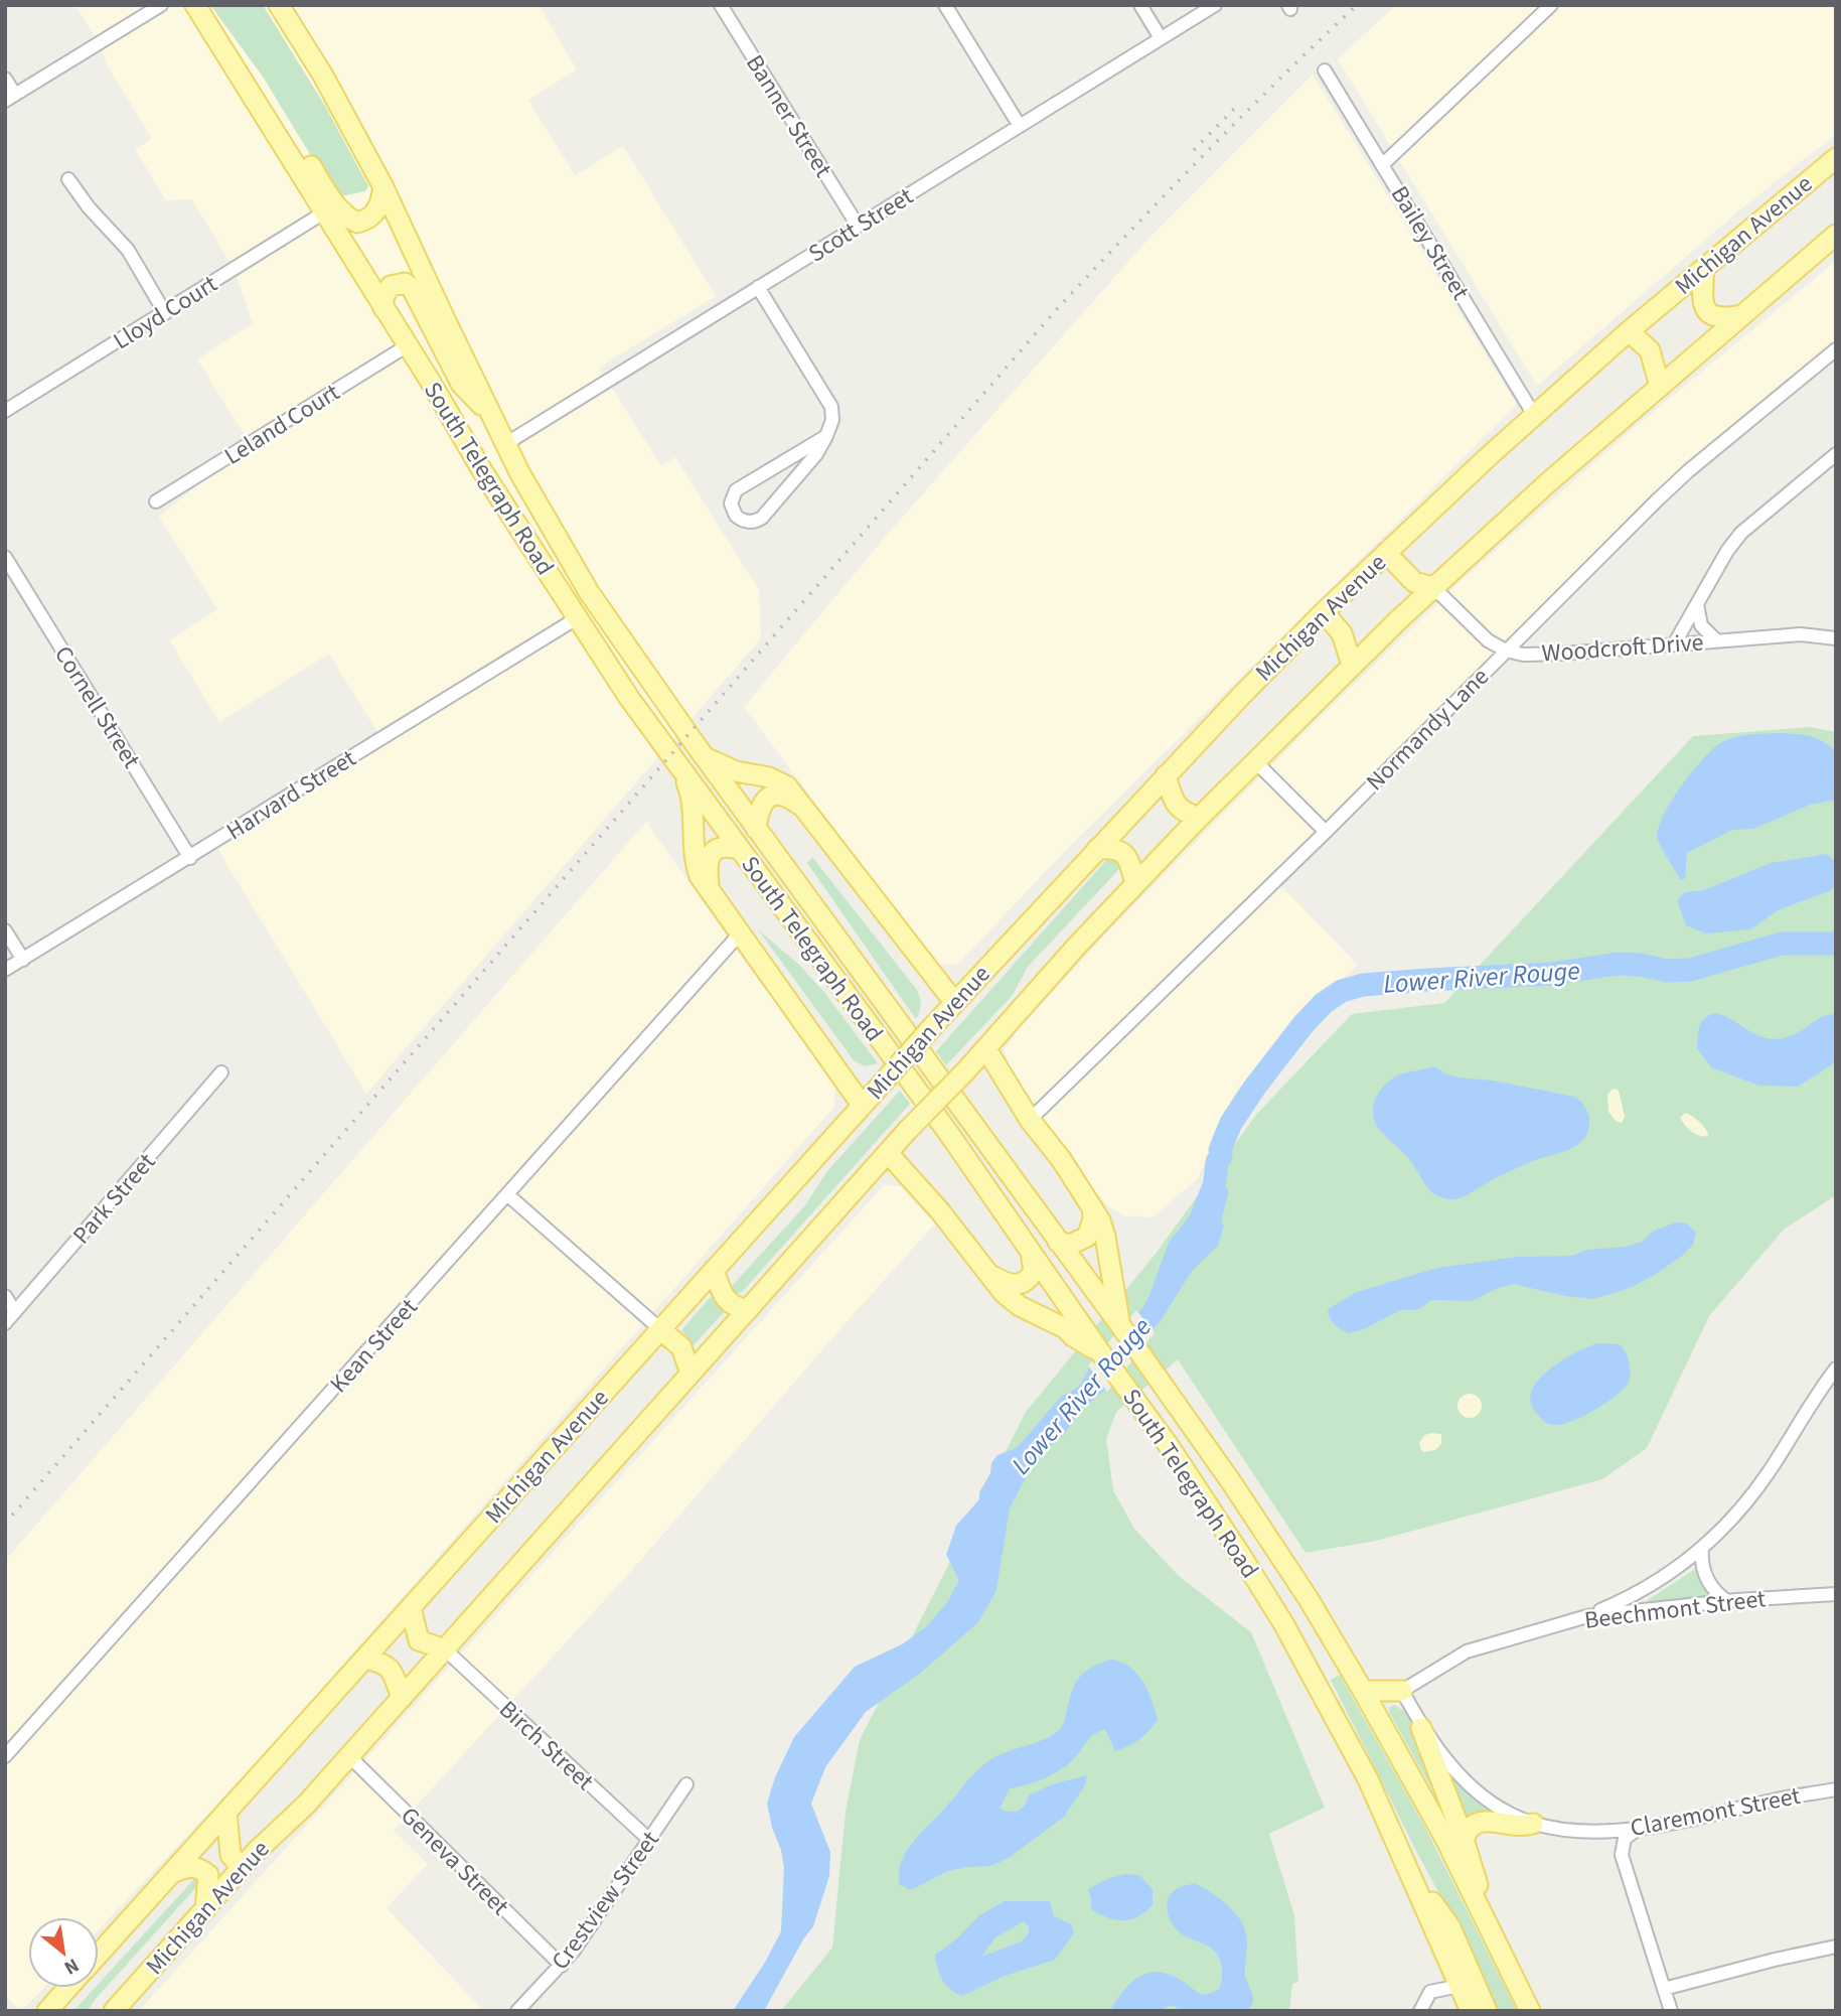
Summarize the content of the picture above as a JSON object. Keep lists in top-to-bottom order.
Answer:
{
  "streets": {
    "main road": ["Michigan Avenue", "South Telegraph Road"],
    "street": [
      "Banner Street",
      "Scott Street",
      "Bailey Street",
      "Lloyd Court",
      "Leland Court",
      "Woodcroft Drive",
      "Cornell Street",
      "Normandy Lane",
      "Harvard Street",
      "Park Street",
      "Kean Street",
      "Beechmont Street",
      "Birch Street",
      "Claremont Street",
      "Geneva Street",
      "Crestview Street"
    ]
  },
  "crossings": [
    ["Banner Street", "Scott Street"],
    ["Scott Street", "South Telegraph Road"],
    ["Michigan Avenue", "Bailey Street"],
    ["Michigan Avenue", "Woodcroft Drive"],
    ["Michigan Avenue", "Birch Street"],
    ["Michigan Avenue", "Geneva Street"],
    ["Lloyd Court", "South Telegraph Road"],
    ["Leland Court", "South Telegraph Road"],
    ["South Telegraph Road", "Harvard Street"],
    ["Woodcroft Drive", "Normandy Lane"],
    ["Cornell Street", "Harvard Street"],
    ["Beechmont Street", "Claremont Street"],
    ["Birch Street", "Crestview Street"],
    ["Geneva Street", "Crestview Street"]
  ],
  "water": ["Lower River Rouge"],
  "north": "bottom right"
}
